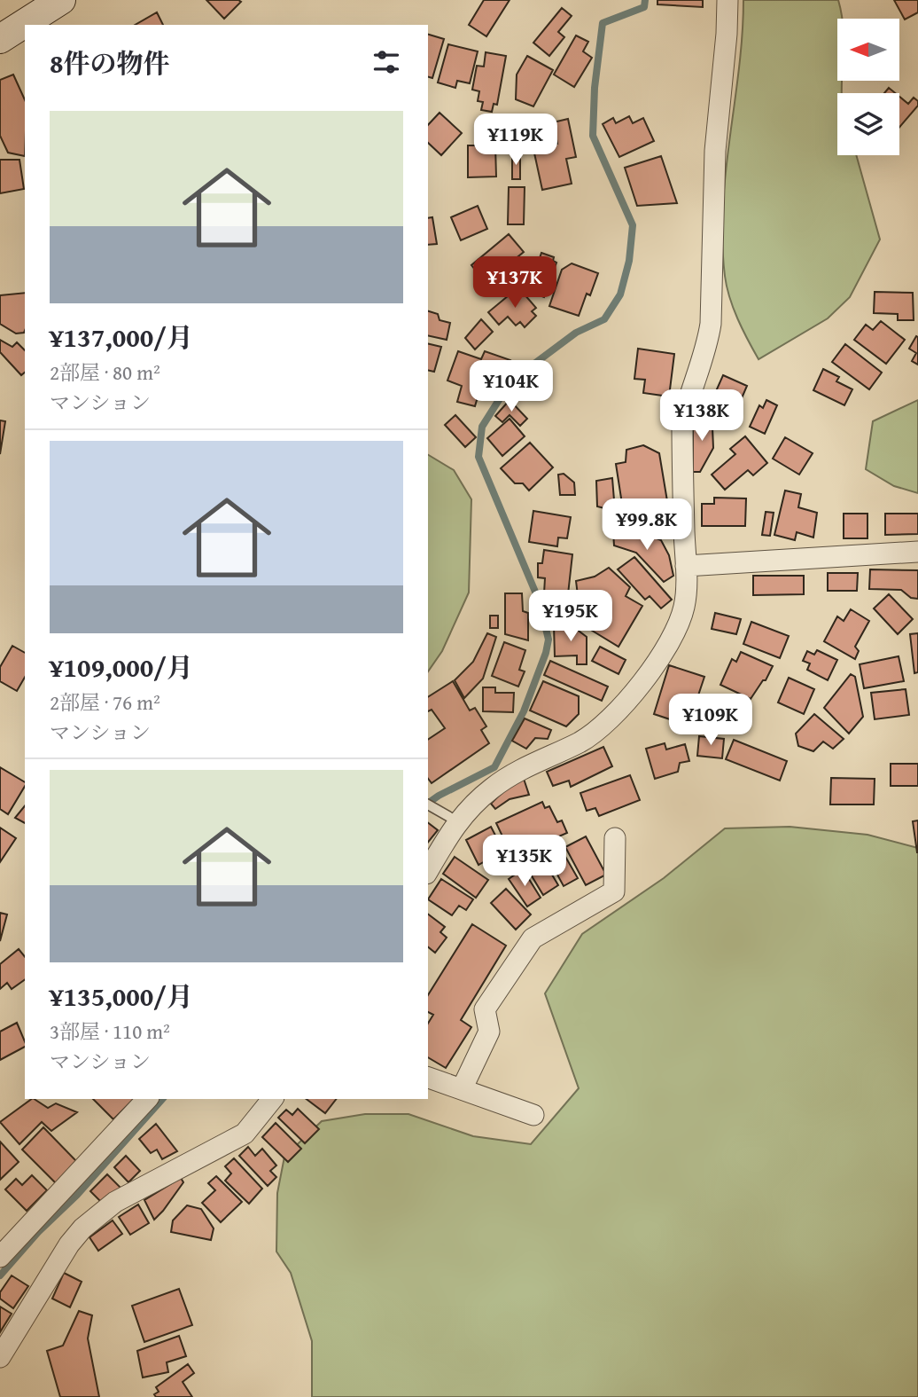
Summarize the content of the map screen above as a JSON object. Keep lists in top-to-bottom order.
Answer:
{
  "north": "left",
  "page": {
    "heading": "8件の物件",
    "list": [
      {
        "name": "¥137,000/月",
        "note": "2部屋 · 80 m² · マンション"
      },
      {
        "name": "¥109,000/月",
        "note": "2部屋 · 76 m² · マンション"
      },
      {
        "name": "¥135,000/月",
        "note": "3部屋 · 110 m² · マンション"
      }
    ],
    "price": [
      "¥119K",
      "¥137K",
      "¥104K",
      "¥138K",
      "¥99.8K",
      "¥195K",
      "¥109K",
      "¥135K"
    ]
  }
}
